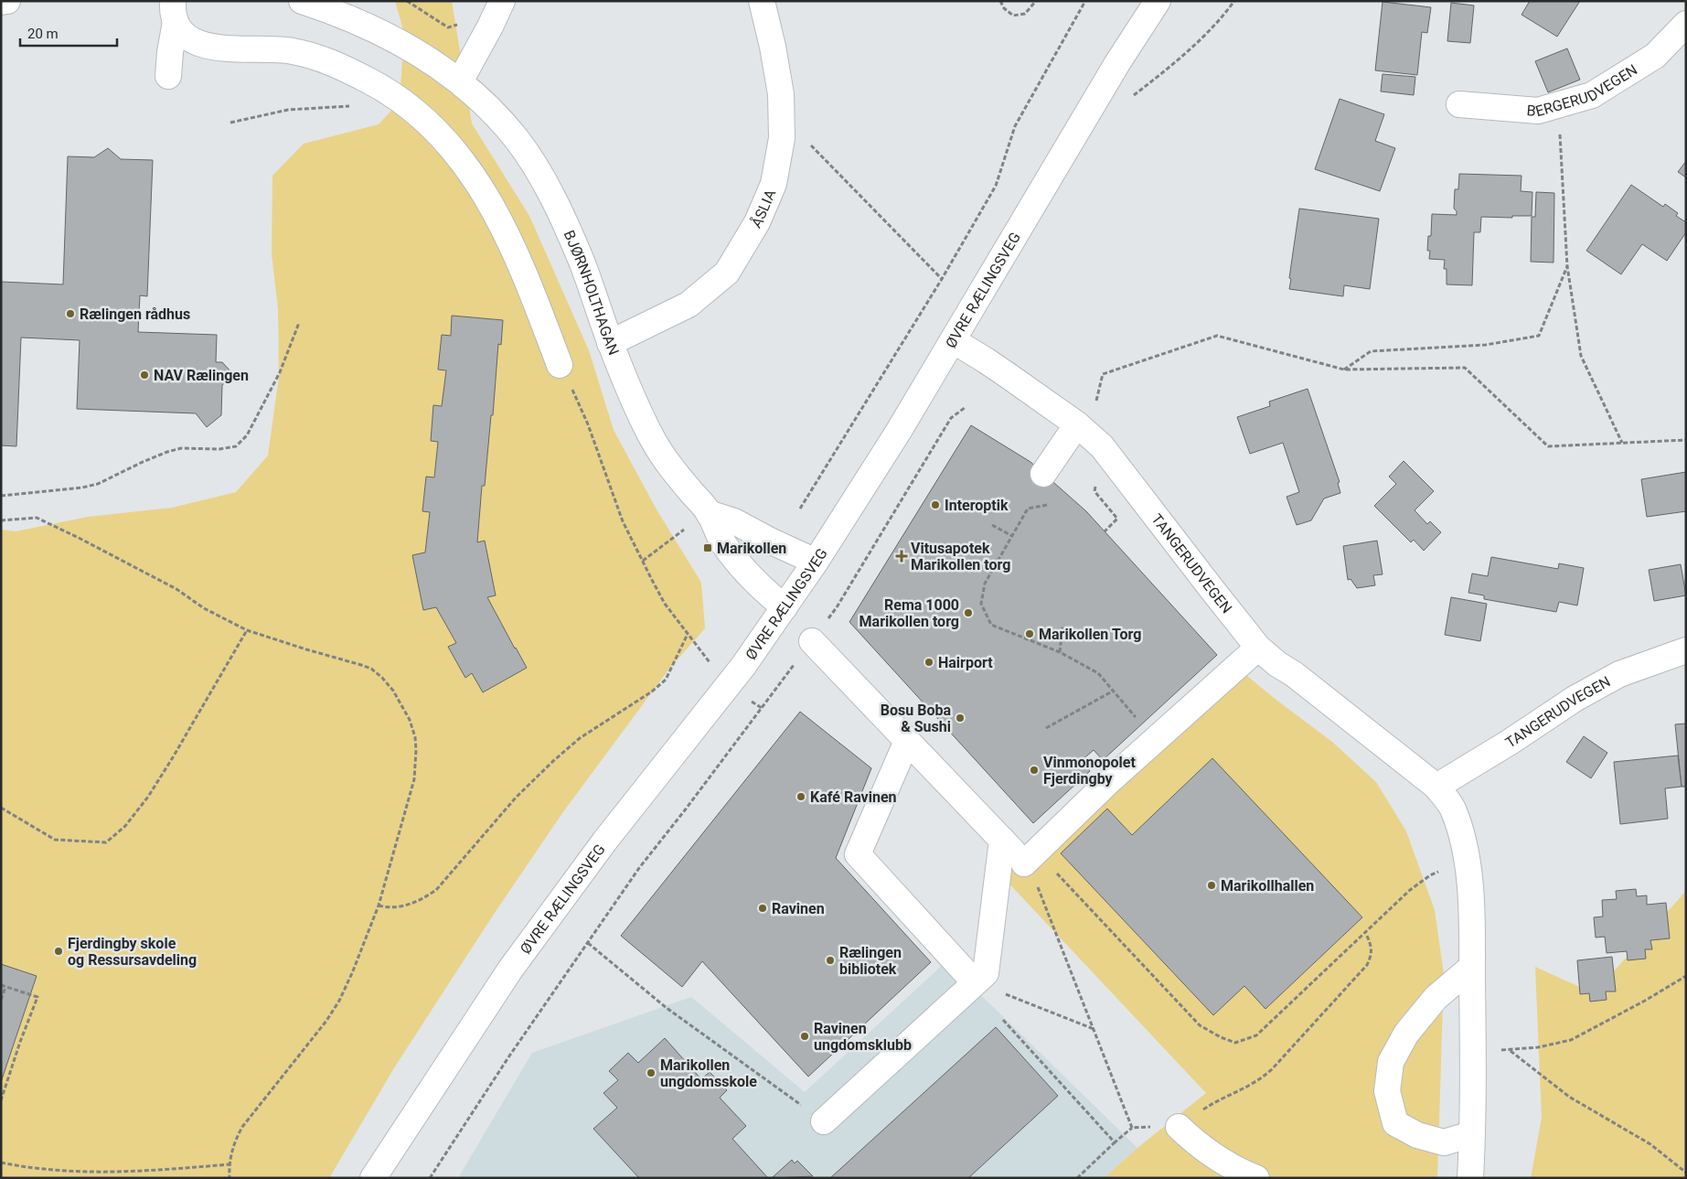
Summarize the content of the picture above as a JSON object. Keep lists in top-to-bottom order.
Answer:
{
  "streets": {
    "street": [
      "BERGERUDVEGEN",
      "ÅSLIA",
      "ØVRE RÆLINGSVEG",
      "BJØRNHOLTHAGAN",
      "TANGERUDVEGEN"
    ]
  },
  "crossings": [
    ["ÅSLIA", "BJØRNHOLTHAGAN"],
    ["ØVRE RÆLINGSVEG", "BJØRNHOLTHAGAN"],
    ["ØVRE RÆLINGSVEG", "TANGERUDVEGEN"]
  ],
  "places": {
    "other": [
      "Rælingen rådhus",
      "NAV Rælingen",
      "Interoptik",
      "Rema 1000 Marikollen torg",
      "Marikollen Torg",
      "Hairport",
      "Bosu Boba & Sushi",
      "Vinmonopolet Fjerdingby",
      "Kafé Ravinen",
      "Marikollhallen",
      "Ravinen",
      "Fjerdingby skole og Ressursavdeling",
      "Rælingen bibliotek",
      "Ravinen ungdomsklubb",
      "Marikollen ungdomsskole"
    ],
    "transit": ["Marikollen"],
    "health": ["Vitusapotek Marikollen torg"]
  },
  "scale_bar": "20 m"
}
